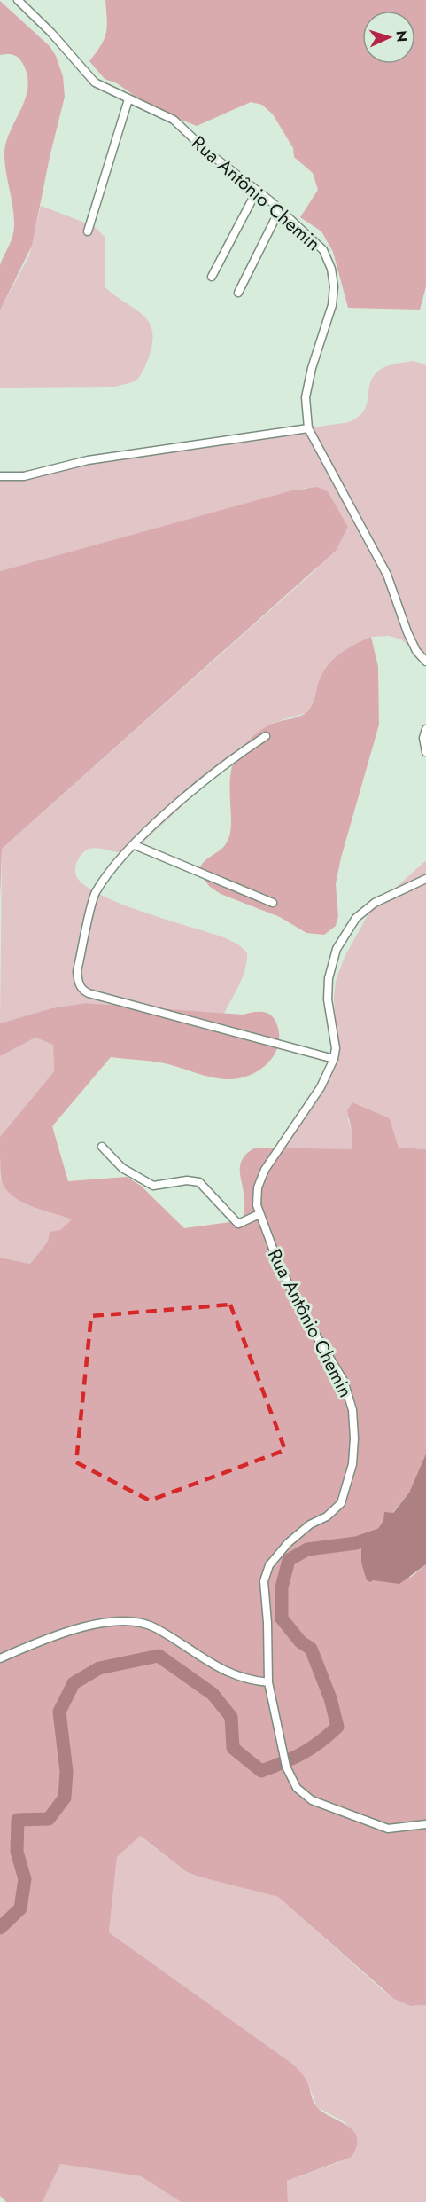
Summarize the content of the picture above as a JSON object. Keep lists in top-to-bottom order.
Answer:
{
  "streets": {
    "street": ["Rua Antônio Chemin"]
  },
  "north": "right"
}
